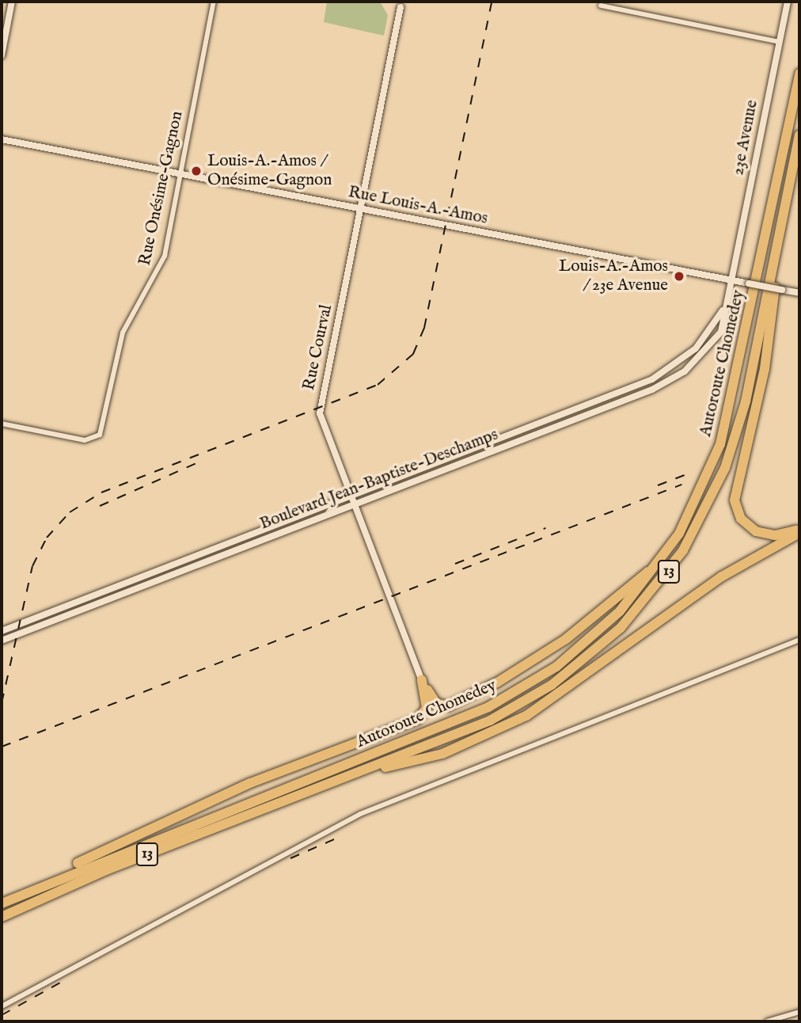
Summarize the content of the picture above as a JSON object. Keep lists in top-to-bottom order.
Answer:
{
  "streets": {
    "highway": ["Autoroute Chomedey", "13"],
    "street": [
      "23e Avenue",
      "Rue Onésime-Gagnon",
      "Rue Louis-A.-Amos",
      "Rue Courval",
      "Boulevard Jean-Baptiste-Deschamps"
    ]
  },
  "crossings": [
    ["23e Avenue", "Rue Louis-A.-Amos"],
    ["23e Avenue", "Boulevard Jean-Baptiste-Deschamps"],
    ["Rue Onésime-Gagnon", "Rue Louis-A.-Amos"],
    ["Rue Louis-A.-Amos", "Rue Courval"],
    ["Rue Louis-A.-Amos", "Boulevard Jean-Baptiste-Deschamps"],
    ["Rue Courval", "Boulevard Jean-Baptiste-Deschamps"]
  ],
  "places": ["Louis-A.-Amos / Onésime-Gagnon", "Louis-A.-Amos / 23e Avenue"]
}
